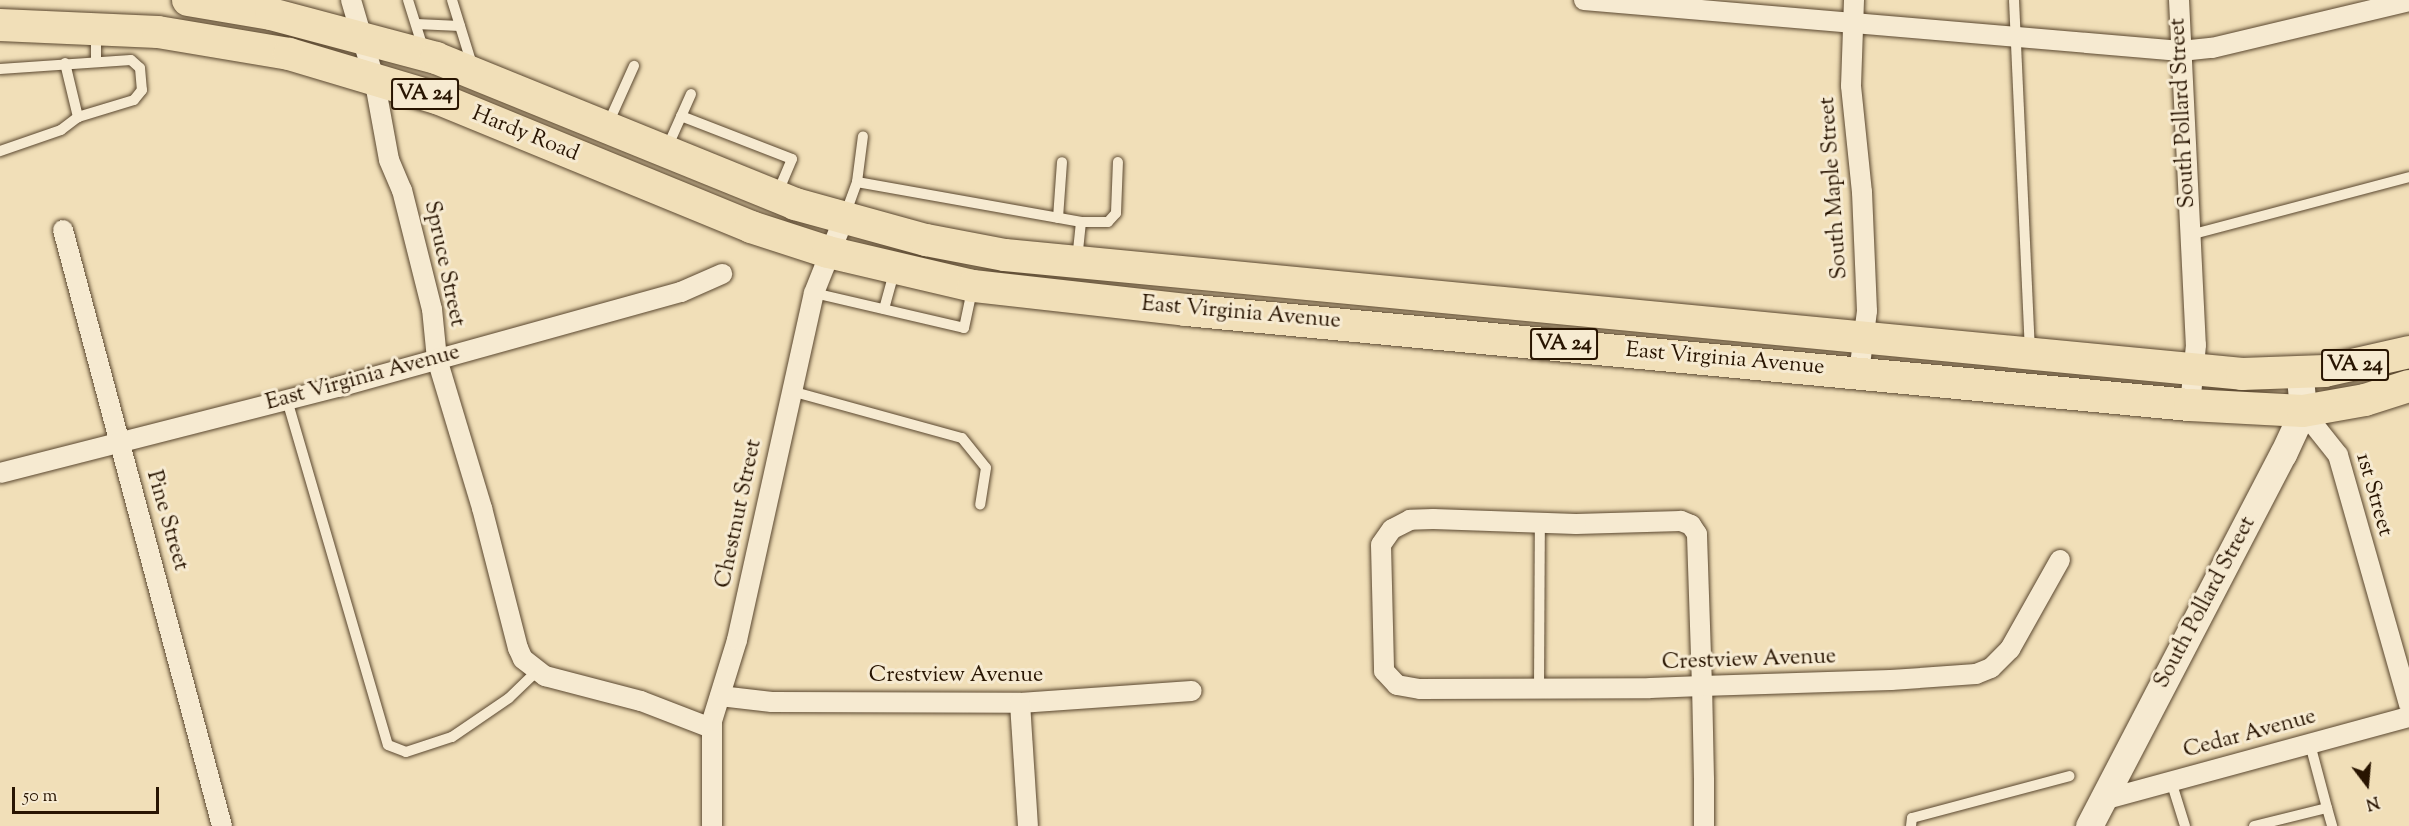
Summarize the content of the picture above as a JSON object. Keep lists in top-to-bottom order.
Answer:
{
  "streets": {
    "main road": [
      "VA 24",
      "South Pollard Street",
      "Hardy Road",
      "East Virginia Avenue"
    ],
    "street": [
      "South Maple Street",
      "Spruce Street",
      "1st Street",
      "Chestnut Street",
      "Pine Street",
      "Crestview Avenue",
      "Cedar Avenue"
    ]
  },
  "crossings": [
    ["VA 24", "South Pollard Street"],
    ["VA 24", "East Virginia Avenue"],
    ["VA 24", "1st Street"],
    ["South Pollard Street", "East Virginia Avenue"],
    ["South Pollard Street", "1st Street"],
    ["South Pollard Street", "Cedar Avenue"],
    ["Hardy Road", "Spruce Street"],
    ["Hardy Road", "East Virginia Avenue"],
    ["Hardy Road", "Chestnut Street"],
    ["South Maple Street", "East Virginia Avenue"],
    ["Spruce Street", "East Virginia Avenue"],
    ["East Virginia Avenue", "1st Street"],
    ["East Virginia Avenue", "Chestnut Street"],
    ["East Virginia Avenue", "Pine Street"],
    ["Chestnut Street", "Crestview Avenue"]
  ],
  "scale_bar": "50 m",
  "north": "bottom"
}
